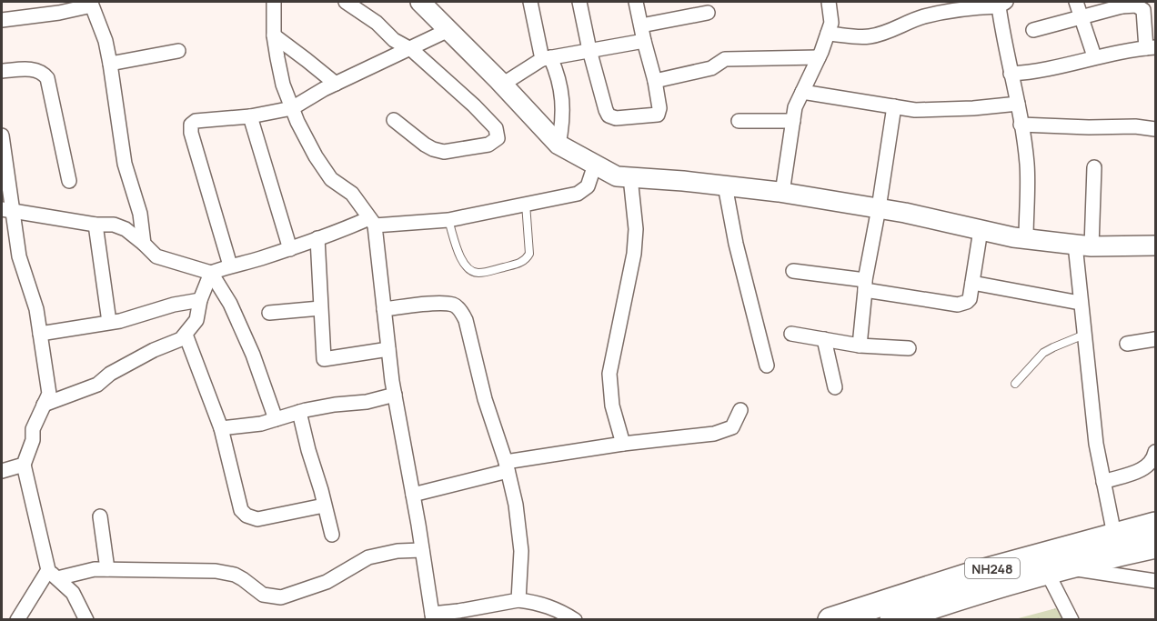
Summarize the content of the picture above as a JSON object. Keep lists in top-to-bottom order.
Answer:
{
  "streets": {
    "highway": ["NH248"]
  }
}
